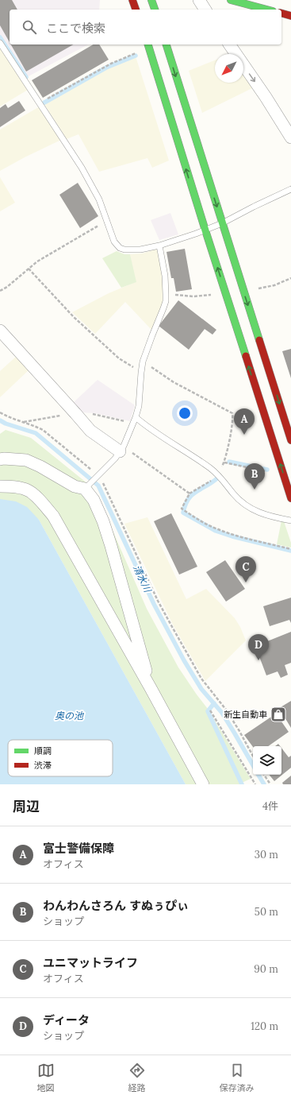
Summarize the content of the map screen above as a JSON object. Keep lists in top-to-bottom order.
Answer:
{
  "water": ["清水川", "奥の池"],
  "places": {
    "shop": ["新生自動車"]
  },
  "legend": ["順調", "渋滞"],
  "north": "bottom left",
  "page": {
    "search": "ここで検索",
    "pins": [
      "A",
      "B",
      "C",
      "D"
    ],
    "heading": ["周辺", "4件"],
    "list": [
      {
        "mark": "A",
        "name": "富士警備保障",
        "note": "オフィス",
        "value": "30 m"
      },
      {
        "mark": "B",
        "name": "わんわんさろん すぬぅぴぃ",
        "note": "ショップ",
        "value": "50 m"
      },
      {
        "mark": "C",
        "name": "ユニマットライフ",
        "note": "オフィス",
        "value": "90 m"
      },
      {
        "mark": "D",
        "name": "ディータ",
        "note": "ショップ",
        "value": "120 m"
      }
    ],
    "nav": ["地図", "経路", "保存済み"]
  }
}
